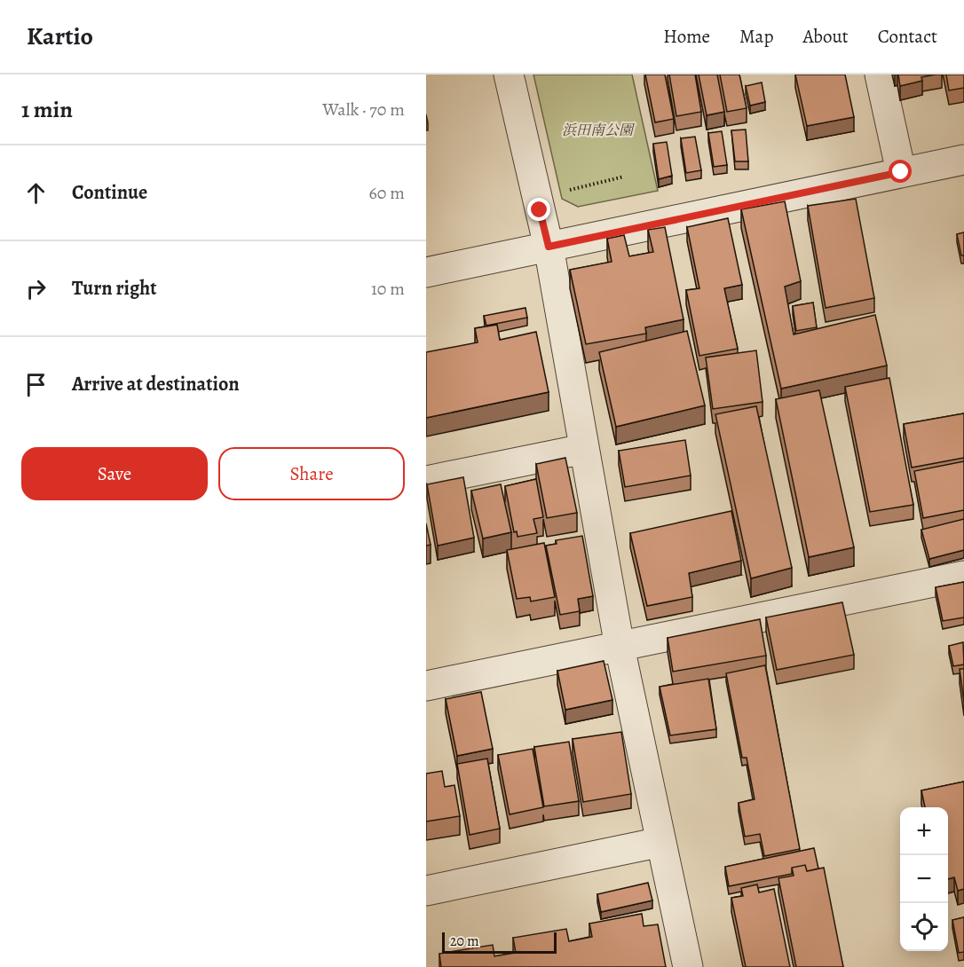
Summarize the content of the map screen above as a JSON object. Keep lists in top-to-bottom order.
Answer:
{
  "parks": ["浜田南公園"],
  "scale_bar": "20 m",
  "page": {
    "header": "Kartio",
    "nav": [
      "Home",
      "Map",
      "About",
      "Contact"
    ],
    "heading": ["1 min", "Walk · 70 m"],
    "list": [
      ["Continue", "60 m"],
      ["Turn right", "10 m"],
      "Arrive at destination"
    ],
    "buttons": ["Save", "Share"],
    "map_buttons": ["+", "−"],
    "scale": "20 m"
  }
}
